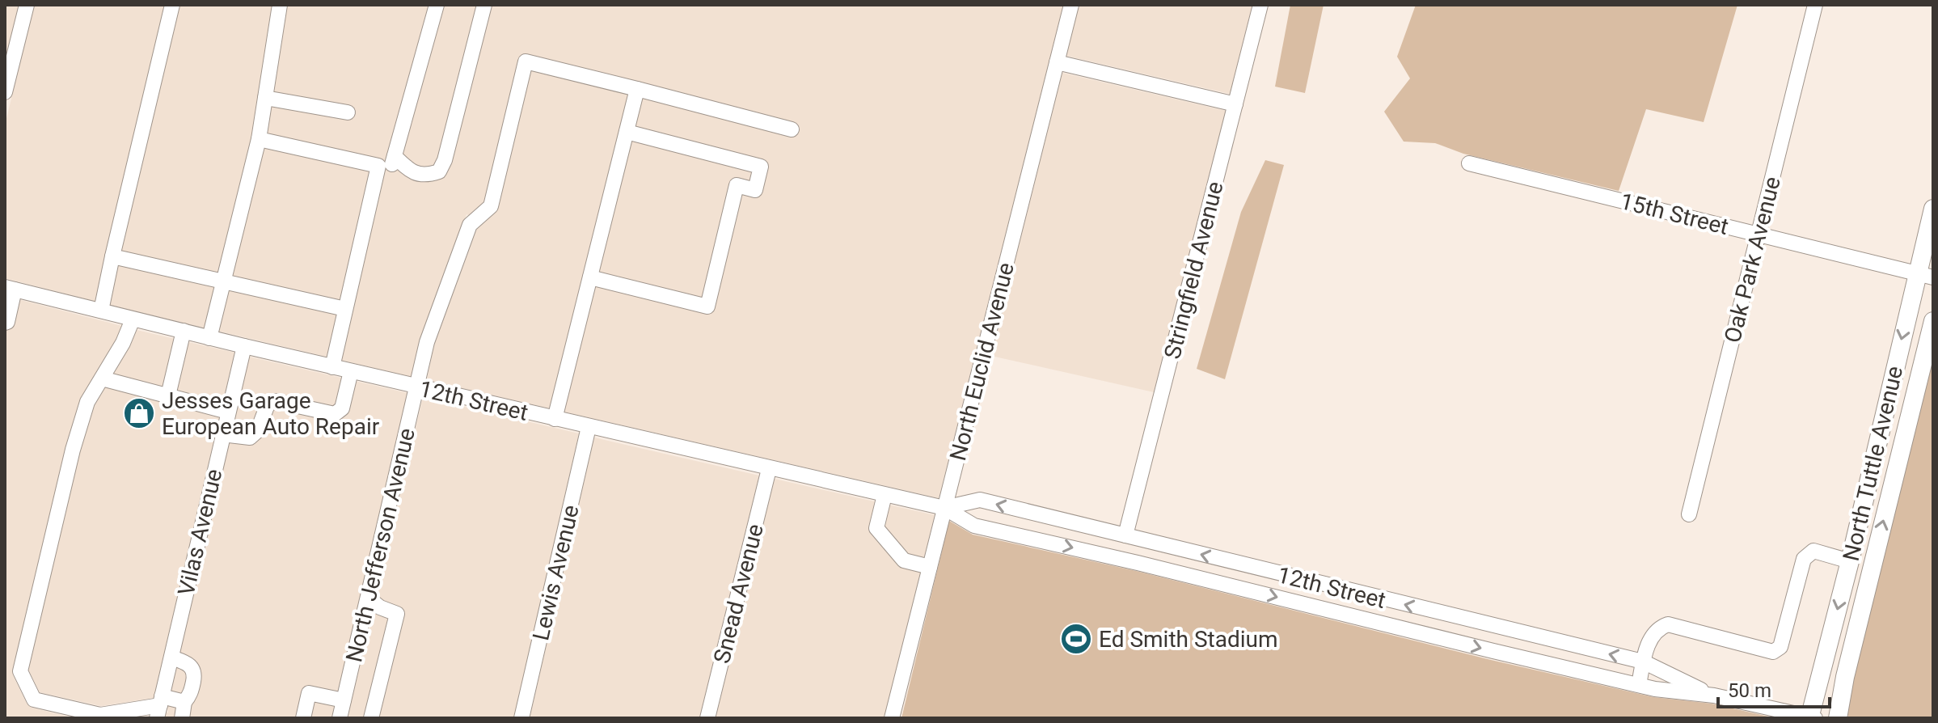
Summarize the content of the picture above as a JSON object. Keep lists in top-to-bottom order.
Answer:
{
  "streets": {
    "main road": ["North Tuttle Avenue"],
    "street": [
      "15th Street",
      "Oak Park Avenue",
      "Stringfield Avenue",
      "North Euclid Avenue",
      "12th Street",
      "Vilas Avenue",
      "North Jefferson Avenue",
      "Lewis Avenue",
      "Snead Avenue"
    ]
  },
  "crossings": [
    ["15th Street", "Oak Park Avenue"],
    ["15th Street", "North Tuttle Avenue"],
    ["Stringfield Avenue", "12th Street"],
    ["North Euclid Avenue", "12th Street"],
    ["12th Street", "North Tuttle Avenue"],
    ["12th Street", "Vilas Avenue"],
    ["12th Street", "North Jefferson Avenue"],
    ["12th Street", "Lewis Avenue"],
    ["12th Street", "Snead Avenue"]
  ],
  "places": {
    "shop": ["Jesses Garage European Auto Repair"],
    "sports": ["Ed Smith Stadium"]
  },
  "scale_bar": "50 m"
}
